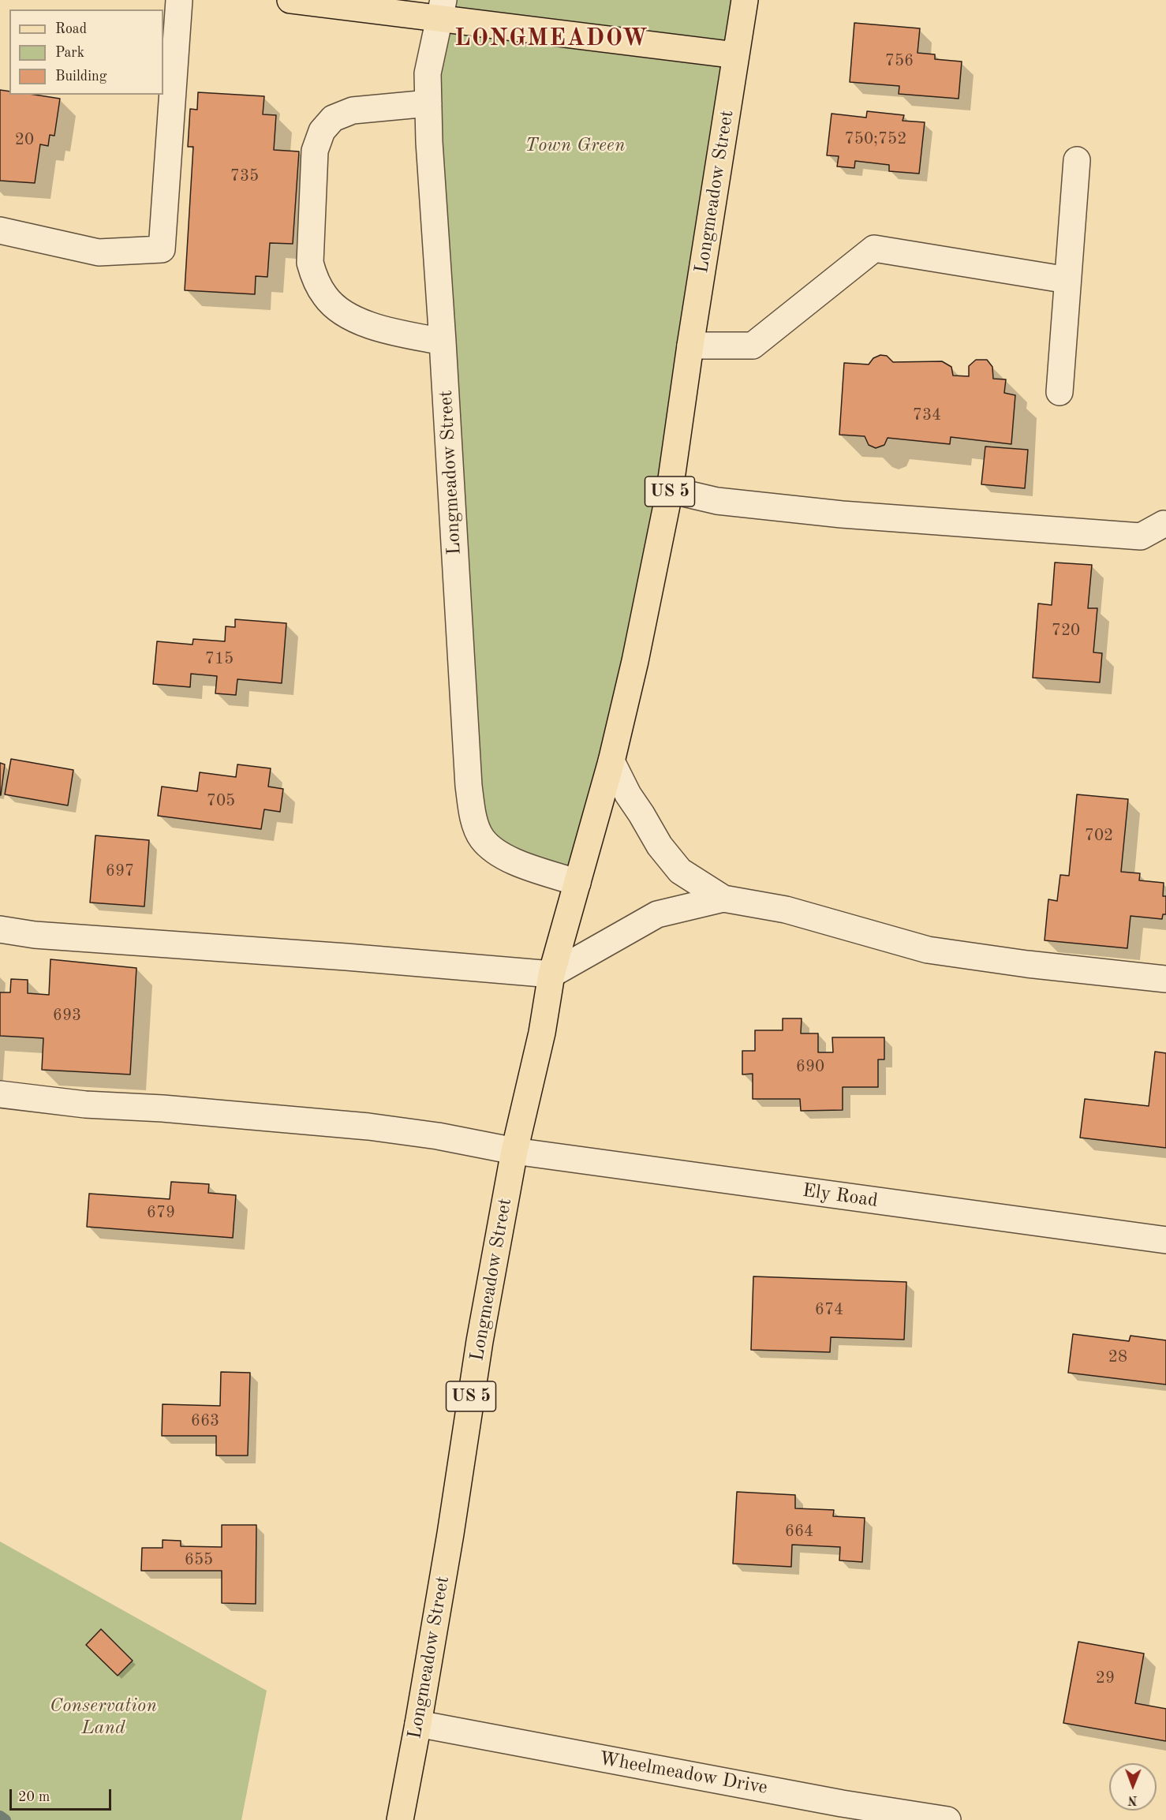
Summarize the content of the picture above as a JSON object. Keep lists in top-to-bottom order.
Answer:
{
  "streets": {
    "main road": ["Longmeadow Street", "US 5"],
    "street": ["Ely Road", "Wheelmeadow Drive"]
  },
  "crossings": [
    ["Longmeadow Street", "Ely Road"],
    ["Longmeadow Street", "Wheelmeadow Drive"]
  ],
  "districts": ["LONGMEADOW"],
  "parks": ["Town Green", "Conservation Land"],
  "house_numbers": [
    "756",
    "750;752",
    "20",
    "735",
    "734",
    "720",
    "715",
    "705",
    "702",
    "697",
    "693",
    "690",
    "679",
    "674",
    "28",
    "663",
    "664",
    "655",
    "29"
  ],
  "legend": ["Road", "Park", "Building"],
  "scale_bar": "20 m",
  "north": "bottom"
}
